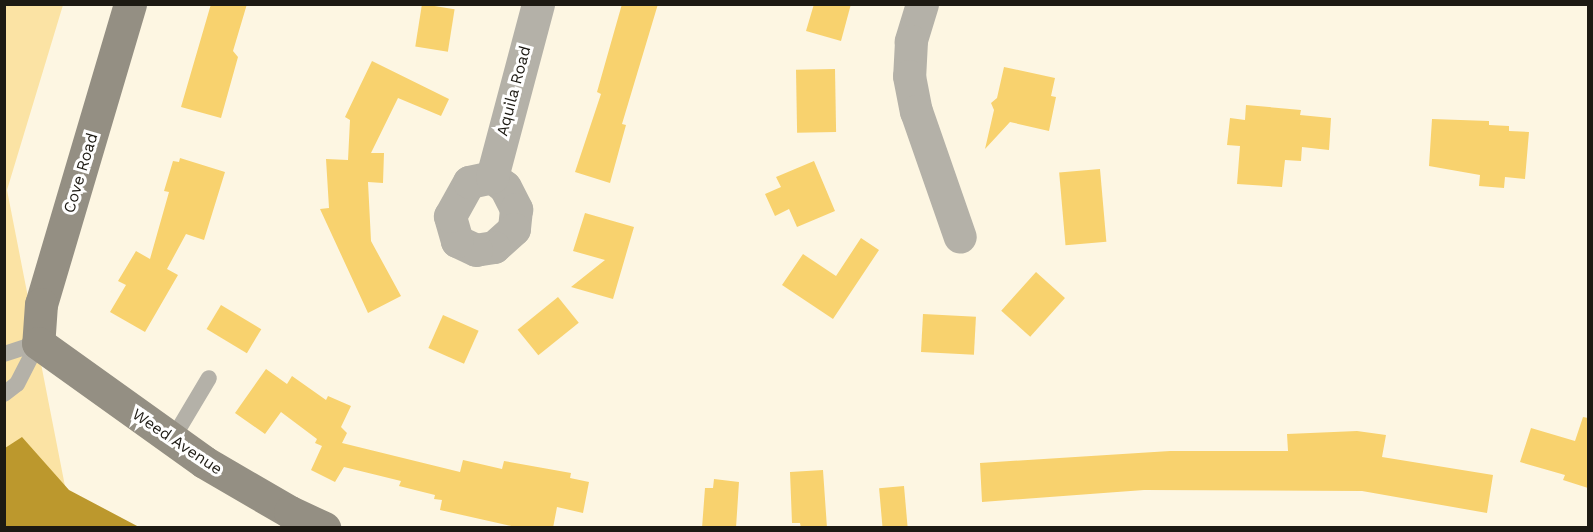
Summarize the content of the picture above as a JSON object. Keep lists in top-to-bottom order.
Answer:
{
  "streets": {
    "street": ["Aquila Road", "Cove Road", "Weed Avenue"]
  },
  "crossings": [
    ["Cove Road", "Weed Avenue"]
  ]
}
